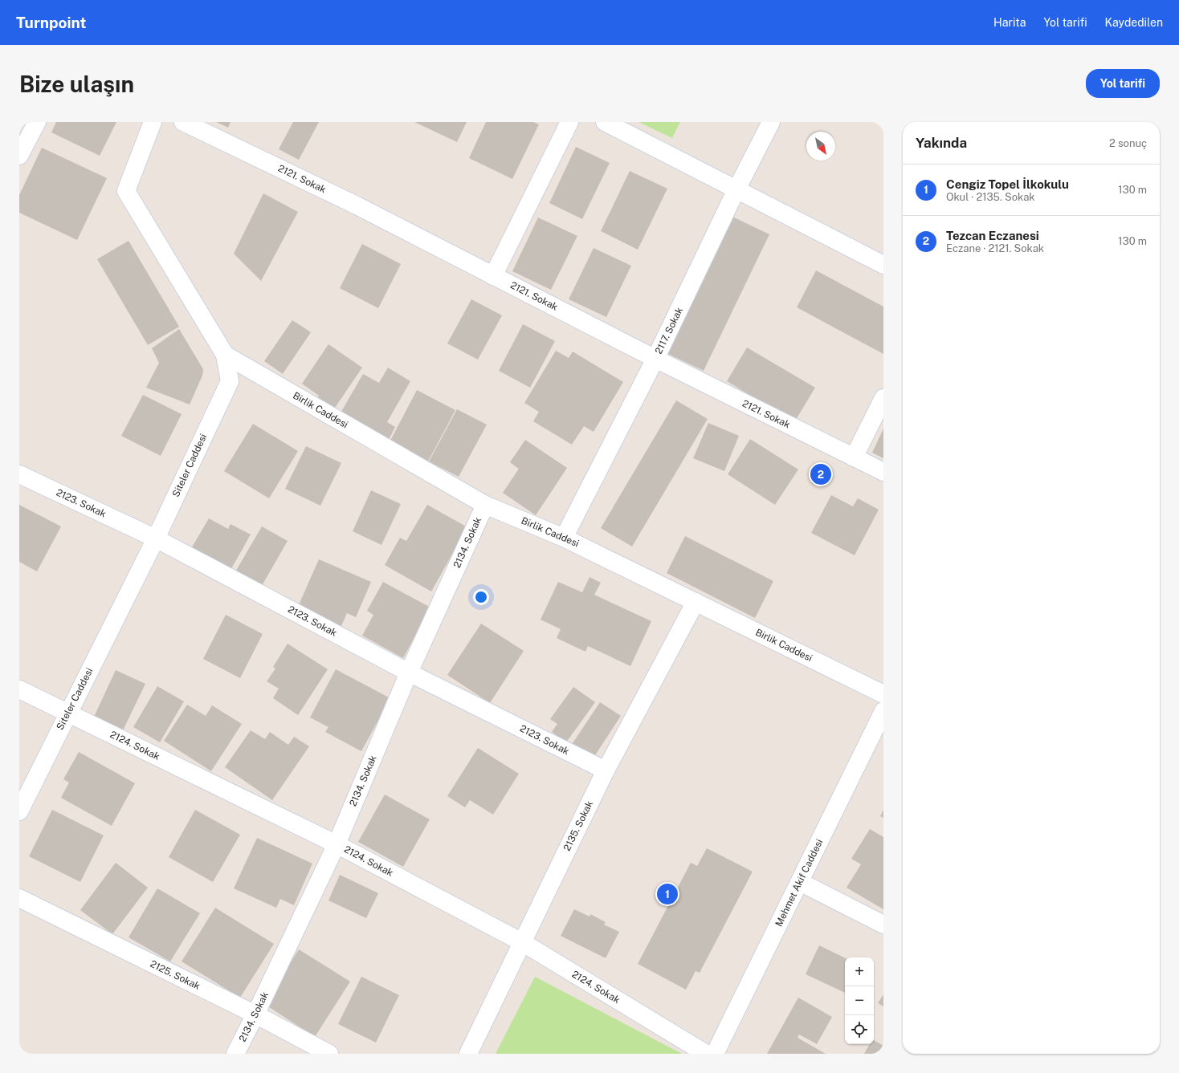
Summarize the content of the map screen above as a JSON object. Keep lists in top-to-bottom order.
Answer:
{
  "streets": {
    "street": [
      "2121. Sokak",
      "2117. Sokak",
      "Birlik Caddesi",
      "Siteler Caddesi",
      "2123. Sokak",
      "2134. Sokak",
      "2124. Sokak",
      "2135. Sokak",
      "Mehmet Akif Caddesi",
      "2125. Sokak"
    ]
  },
  "crossings": [
    ["2121. Sokak", "2117. Sokak"],
    ["2117. Sokak", "Birlik Caddesi"],
    ["Birlik Caddesi", "Siteler Caddesi"],
    ["Birlik Caddesi", "2134. Sokak"],
    ["Birlik Caddesi", "2135. Sokak"],
    ["Siteler Caddesi", "2123. Sokak"],
    ["Siteler Caddesi", "2124. Sokak"],
    ["2123. Sokak", "2134. Sokak"],
    ["2123. Sokak", "2135. Sokak"],
    ["2134. Sokak", "2124. Sokak"],
    ["2134. Sokak", "2125. Sokak"],
    ["2124. Sokak", "2135. Sokak"]
  ],
  "north": "bottom right",
  "page": {
    "header": "Turnpoint",
    "nav": ["Harita", "Yol tarifi", "Kaydedilen"],
    "buttons": "Yol tarifi",
    "title": "Bize ulaşın",
    "heading": ["Yakında", "2 sonuç"],
    "list": [
      {
        "mark": "1",
        "name": "Cengiz Topel İlkokulu",
        "note": "Okul · 2135. Sokak",
        "value": "130 m"
      },
      {
        "mark": "2",
        "name": "Tezcan Eczanesi",
        "note": "Eczane · 2121. Sokak",
        "value": "130 m"
      }
    ],
    "pins": ["2", "1"],
    "map_buttons": ["+", "−"]
  }
}
